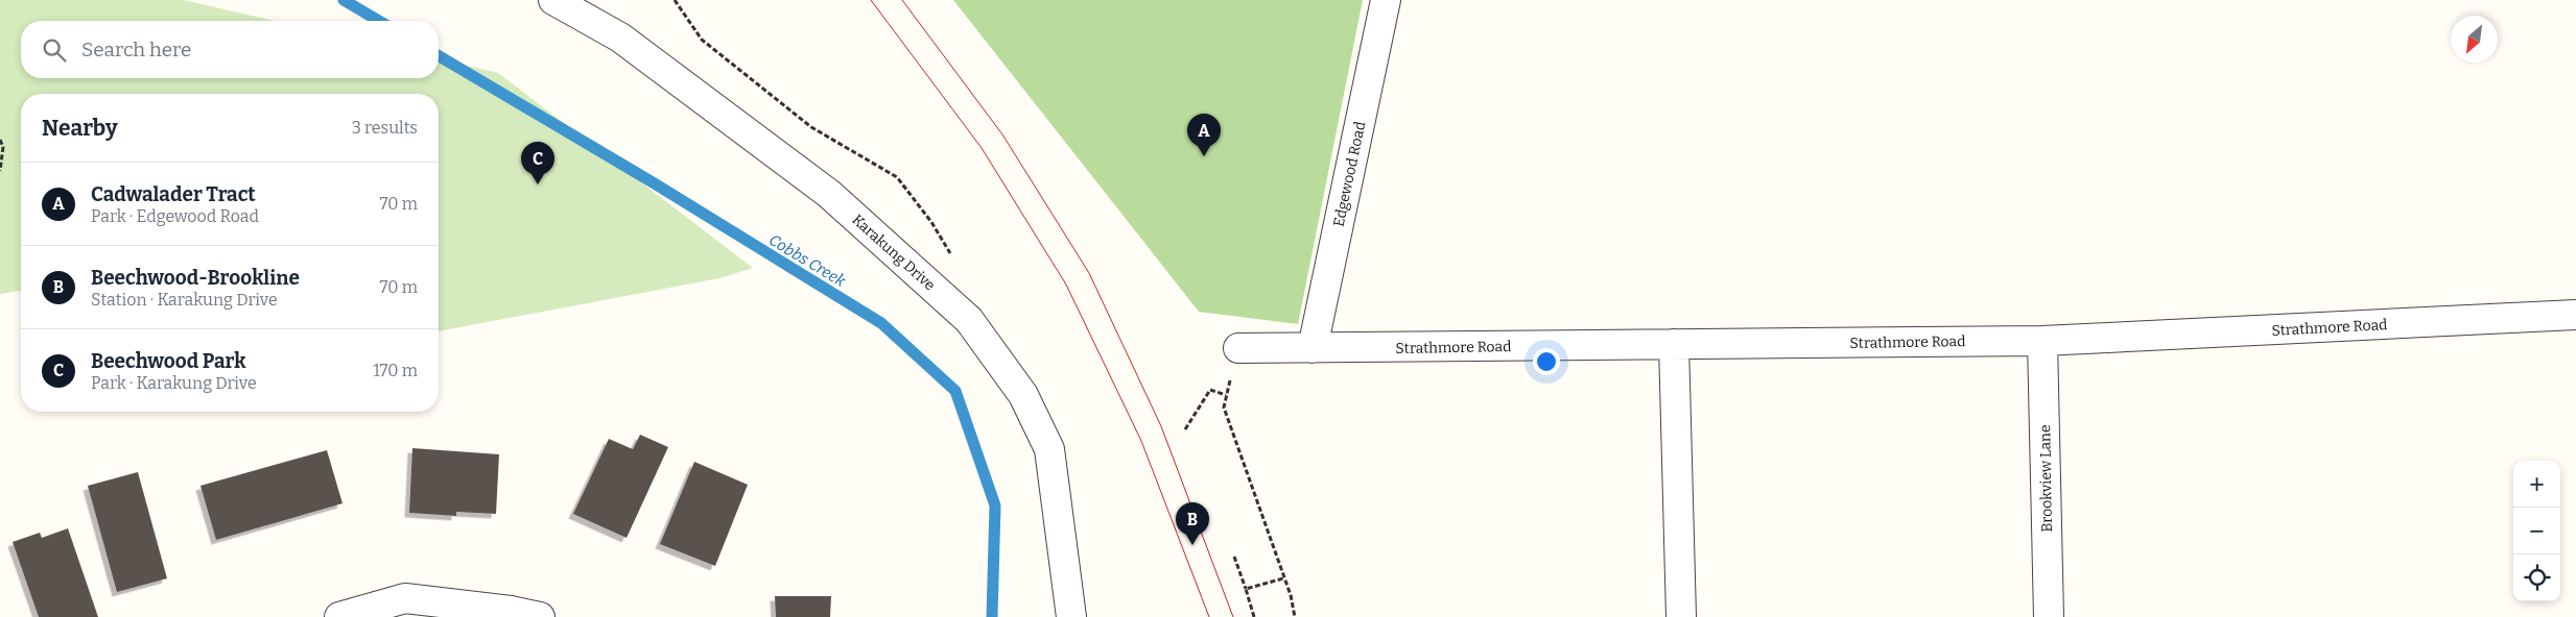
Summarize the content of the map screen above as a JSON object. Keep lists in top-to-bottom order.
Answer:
{
  "streets": {
    "street": [
      "Edgewood Road",
      "Karakung Drive",
      "Strathmore Road",
      "Brookview Lane"
    ]
  },
  "crossings": [
    ["Edgewood Road", "Strathmore Road"],
    ["Strathmore Road", "Brookview Lane"]
  ],
  "water": ["Cobbs Creek"],
  "north": "bottom left",
  "page": {
    "search": "Search here",
    "heading": ["Nearby", "3 results"],
    "pins": ["A", "C", "B"],
    "list": [
      {
        "mark": "A",
        "name": "Cadwalader Tract",
        "note": "Park · Edgewood Road",
        "value": "70 m"
      },
      {
        "mark": "B",
        "name": "Beechwood-Brookline",
        "note": "Station · Karakung Drive",
        "value": "70 m"
      },
      {
        "mark": "C",
        "name": "Beechwood Park",
        "note": "Park · Karakung Drive",
        "value": "170 m"
      }
    ],
    "map_buttons": ["+", "−"]
  }
}
